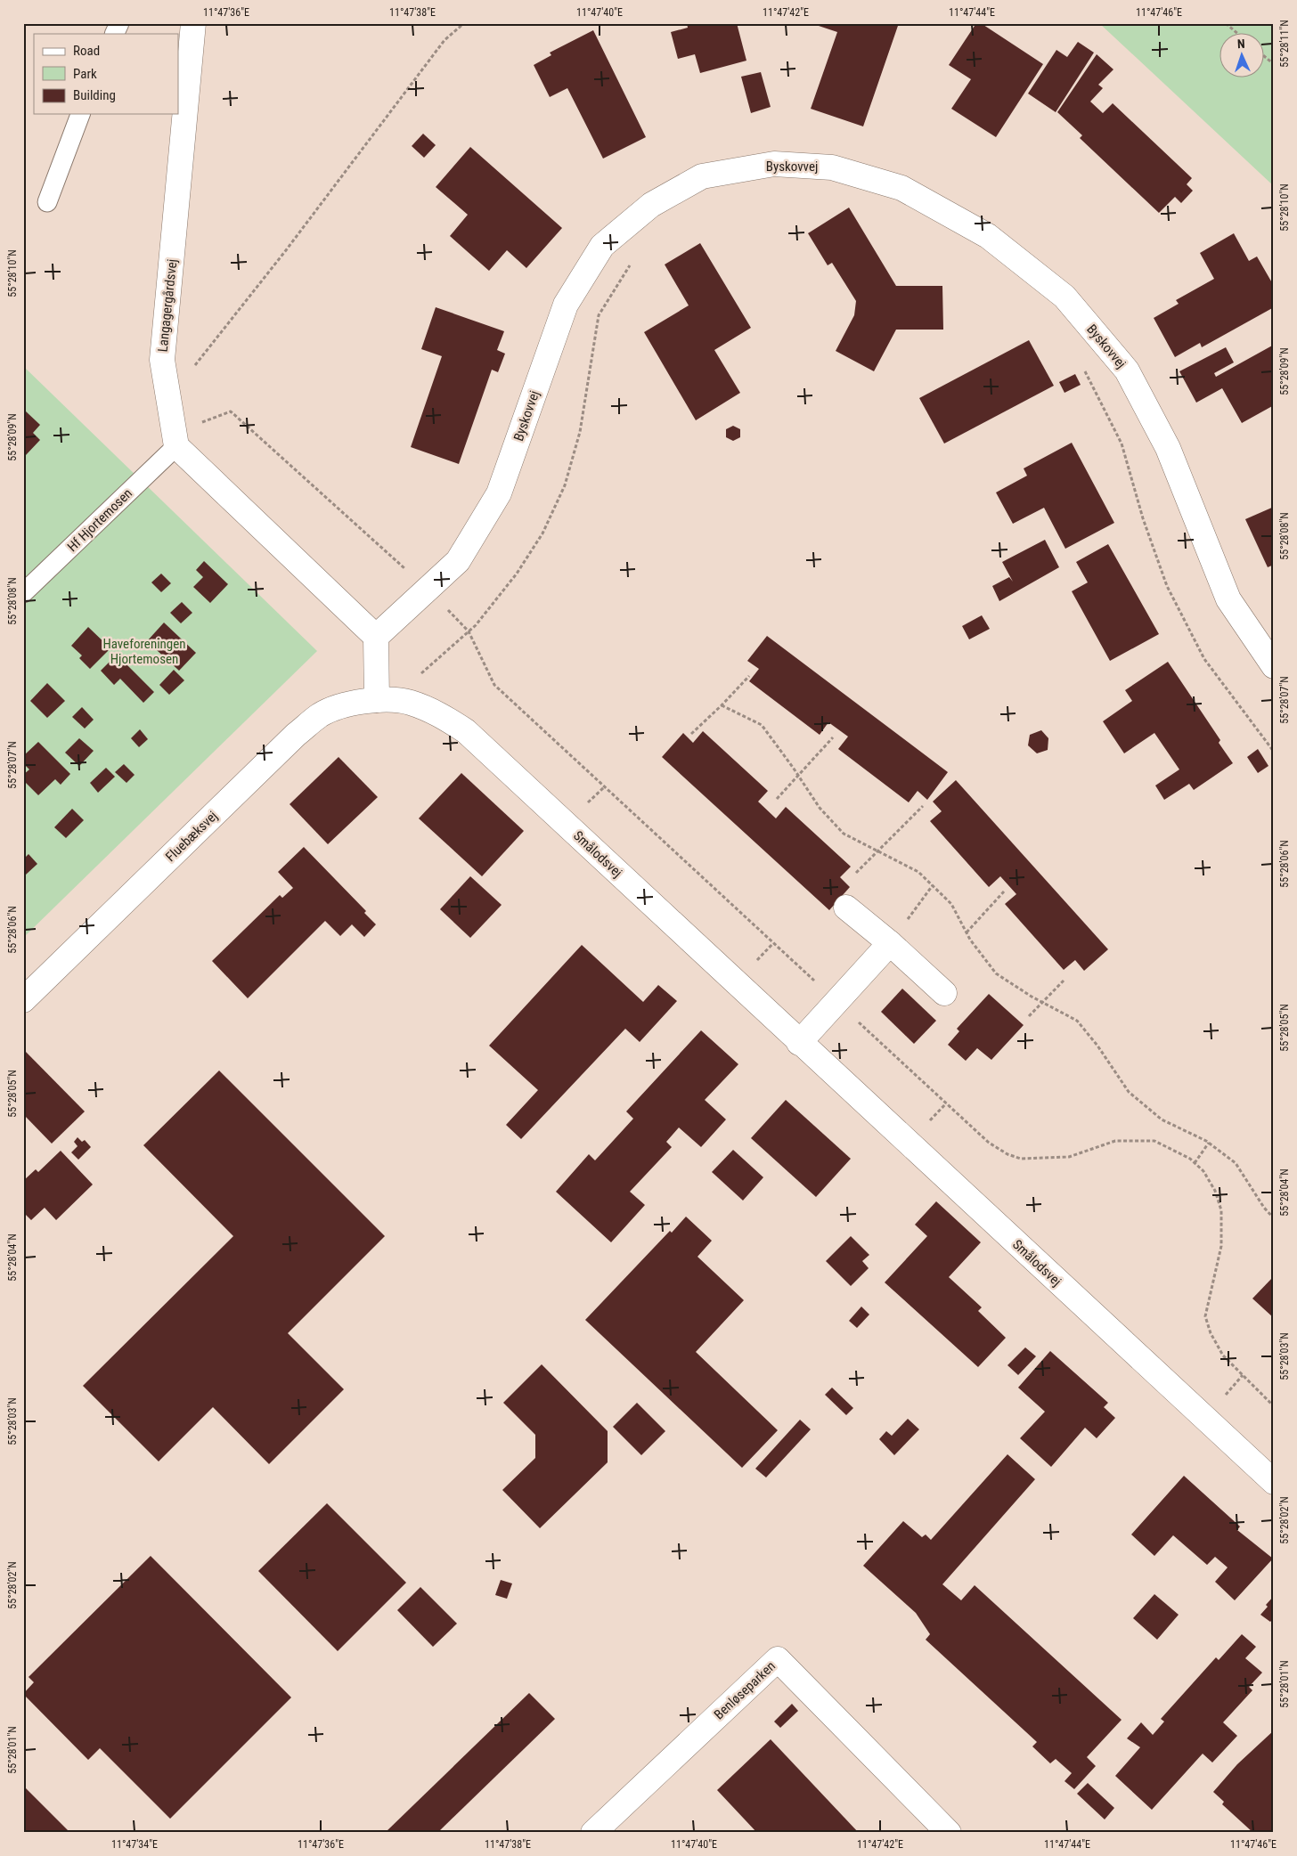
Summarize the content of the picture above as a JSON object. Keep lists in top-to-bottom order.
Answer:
{
  "streets": {
    "street": [
      "Byskovvej",
      "Langagergårdsvej",
      "Fluebæksvej",
      "Smålodsvej",
      "Benløseparken"
    ],
    "lane": ["Hf Hjortemosen"]
  },
  "crossings": [
    ["Langagergårdsvej", "Hf Hjortemosen"],
    ["Fluebæksvej", "Smålodsvej"]
  ],
  "parks": ["Haveforeningen Hjortemosen"],
  "legend": ["Road", "Park", "Building"],
  "north": "top",
  "coordinates": [
    "11°47'36\"E",
    "11°47'38\"E",
    "11°47'40\"E",
    "11°47'42\"E",
    "11°47'44\"E",
    "11°47'46\"E",
    "55°28'11\"N",
    "55°28'10\"N",
    "55°28'09\"N",
    "55°28'08\"N",
    "55°28'07\"N",
    "55°28'06\"N",
    "55°28'05\"N",
    "55°28'04\"N",
    "55°28'03\"N",
    "55°28'02\"N",
    "55°28'01\"N",
    "11°47'34\"E"
  ]
}
